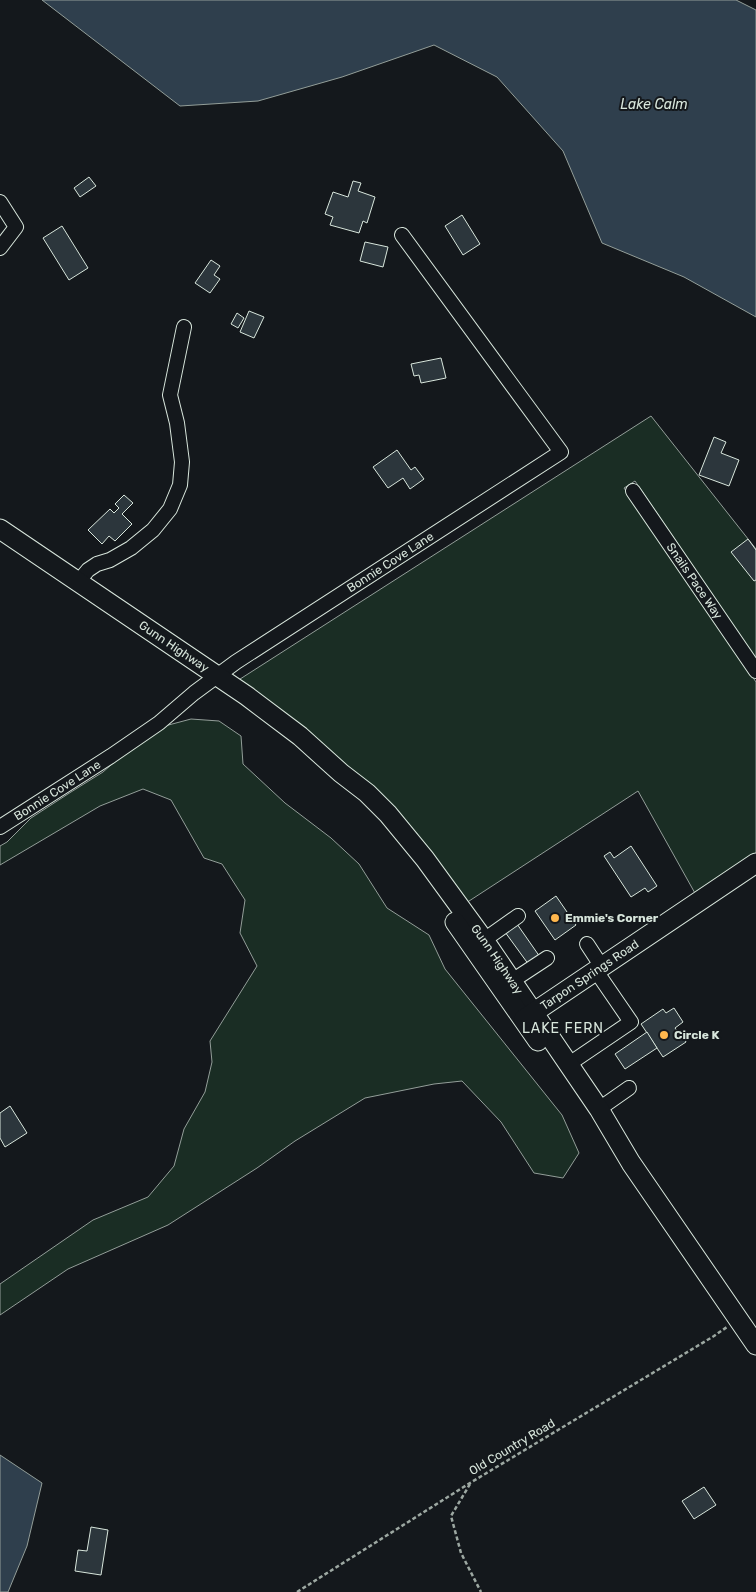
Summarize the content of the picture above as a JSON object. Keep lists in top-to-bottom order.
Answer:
{
  "streets": {
    "main road": ["Gunn Highway", "Tarpon Springs Road"],
    "street": ["Bonnie Cove Lane", "Snails Pace Way"],
    "path": ["Old Country Road"]
  },
  "crossings": [
    ["Bonnie Cove Lane", "Gunn Highway"],
    ["Gunn Highway", "Tarpon Springs Road"],
    ["Gunn Highway", "Old Country Road"]
  ],
  "districts": ["LAKE FERN"],
  "water": ["Lake Calm"],
  "places": ["Emmie's Corner", "Circle K"]
}
